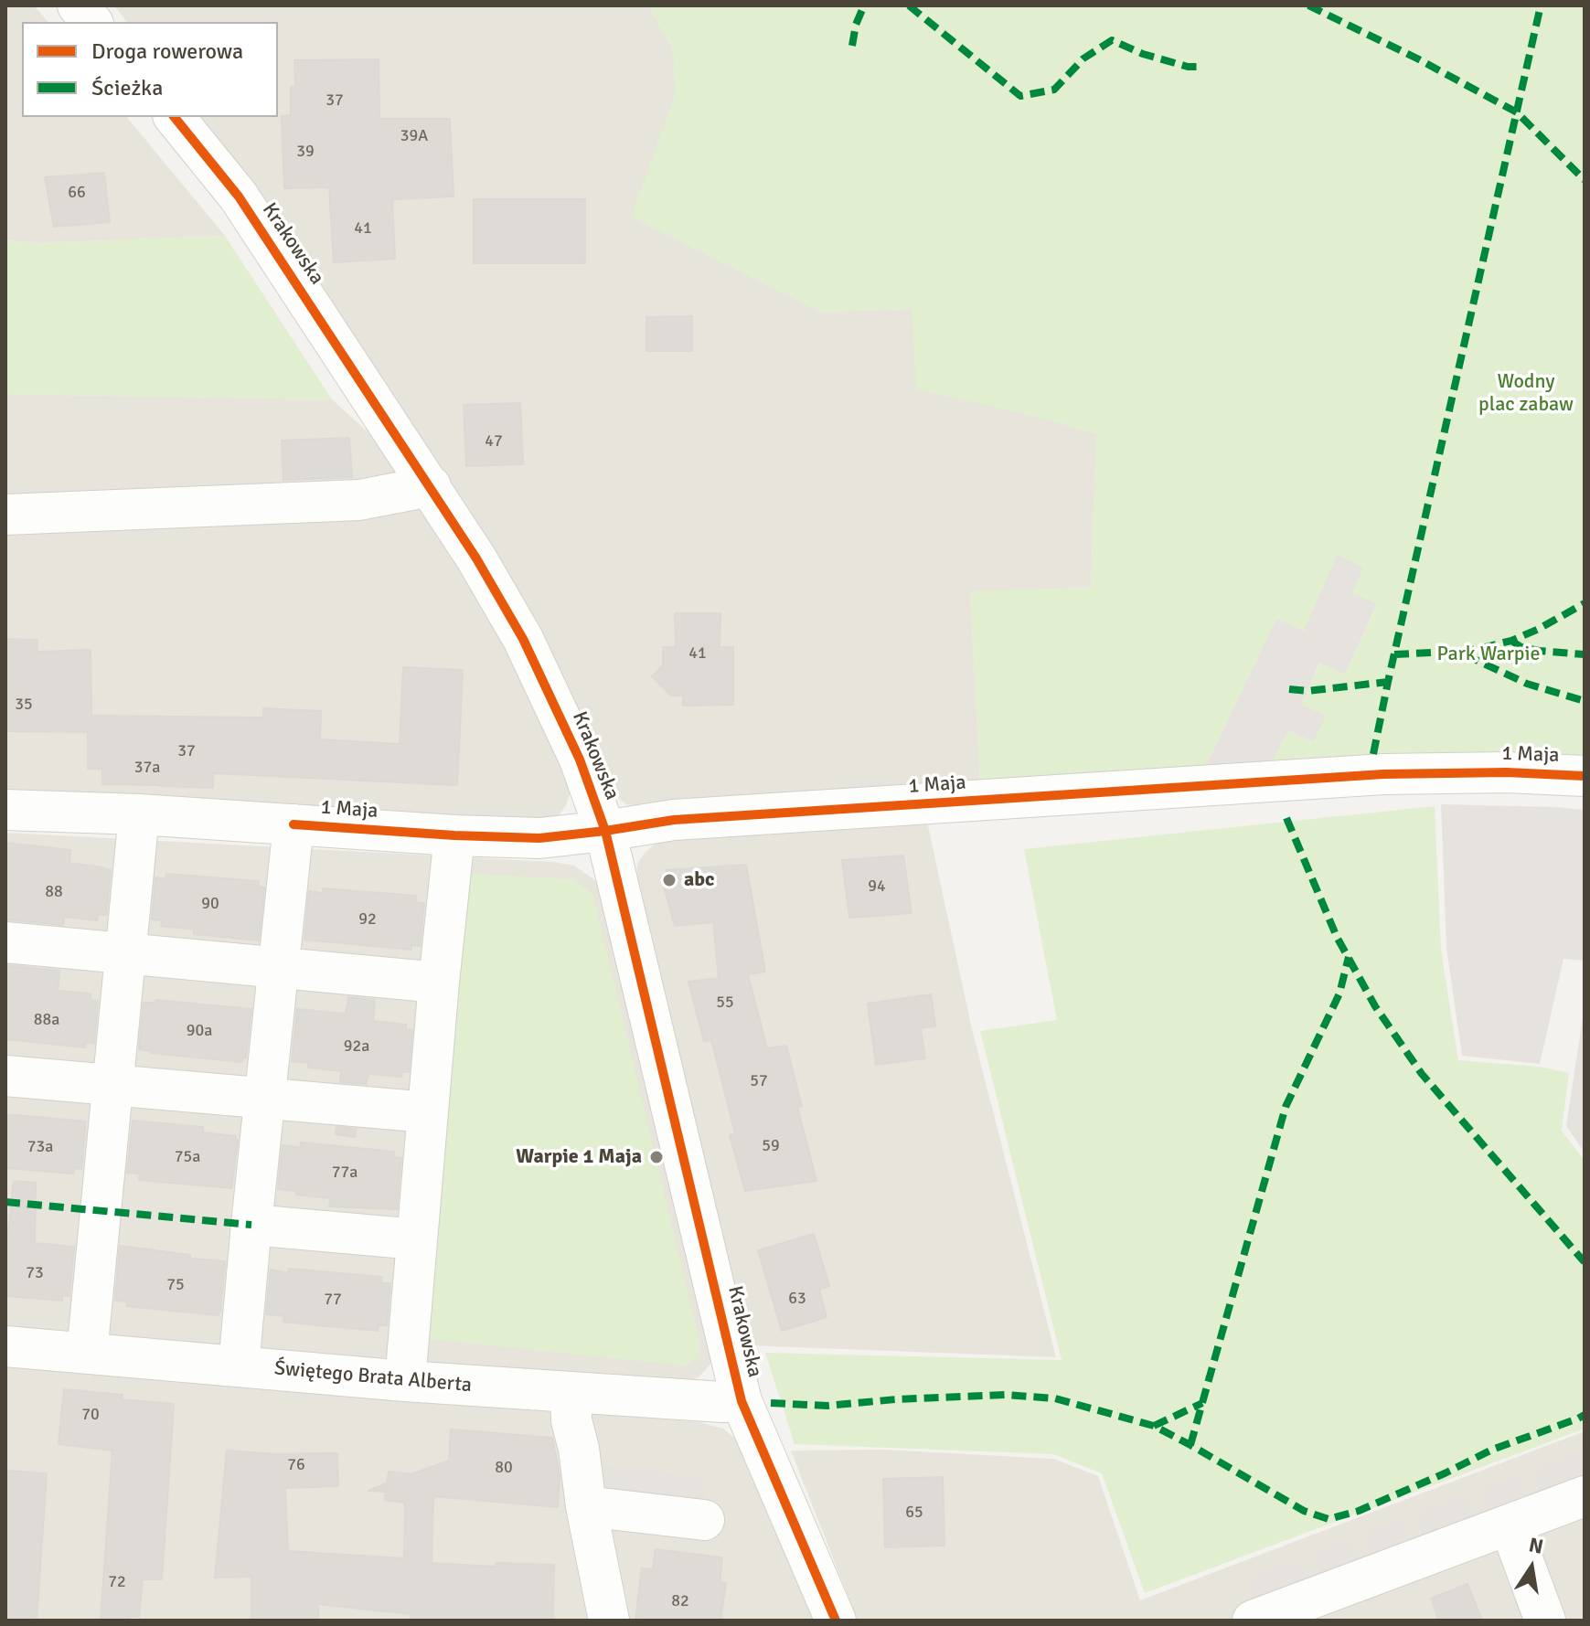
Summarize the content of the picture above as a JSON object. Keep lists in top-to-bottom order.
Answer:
{
  "streets": {
    "street": ["Krakowska", "1 Maja", "Świętego Brata Alberta"]
  },
  "crossings": [
    ["Krakowska", "1 Maja"],
    ["Krakowska", "Świętego Brata Alberta"]
  ],
  "parks": ["Wodny plac zabaw", "Park Warpie"],
  "places": ["abc", "Warpie 1 Maja"],
  "house_numbers": [
    "37",
    "39A",
    "39",
    "66",
    "41",
    "47",
    "41",
    "35",
    "37",
    "37a",
    "94",
    "88",
    "90",
    "92",
    "55",
    "88a",
    "90a",
    "92a",
    "57",
    "59",
    "73a",
    "75a",
    "77a",
    "73",
    "75",
    "63",
    "77",
    "70",
    "76",
    "80",
    "65",
    "72",
    "82"
  ],
  "legend": ["Droga rowerowa", "Ścieżka"],
  "north": "top"
}
